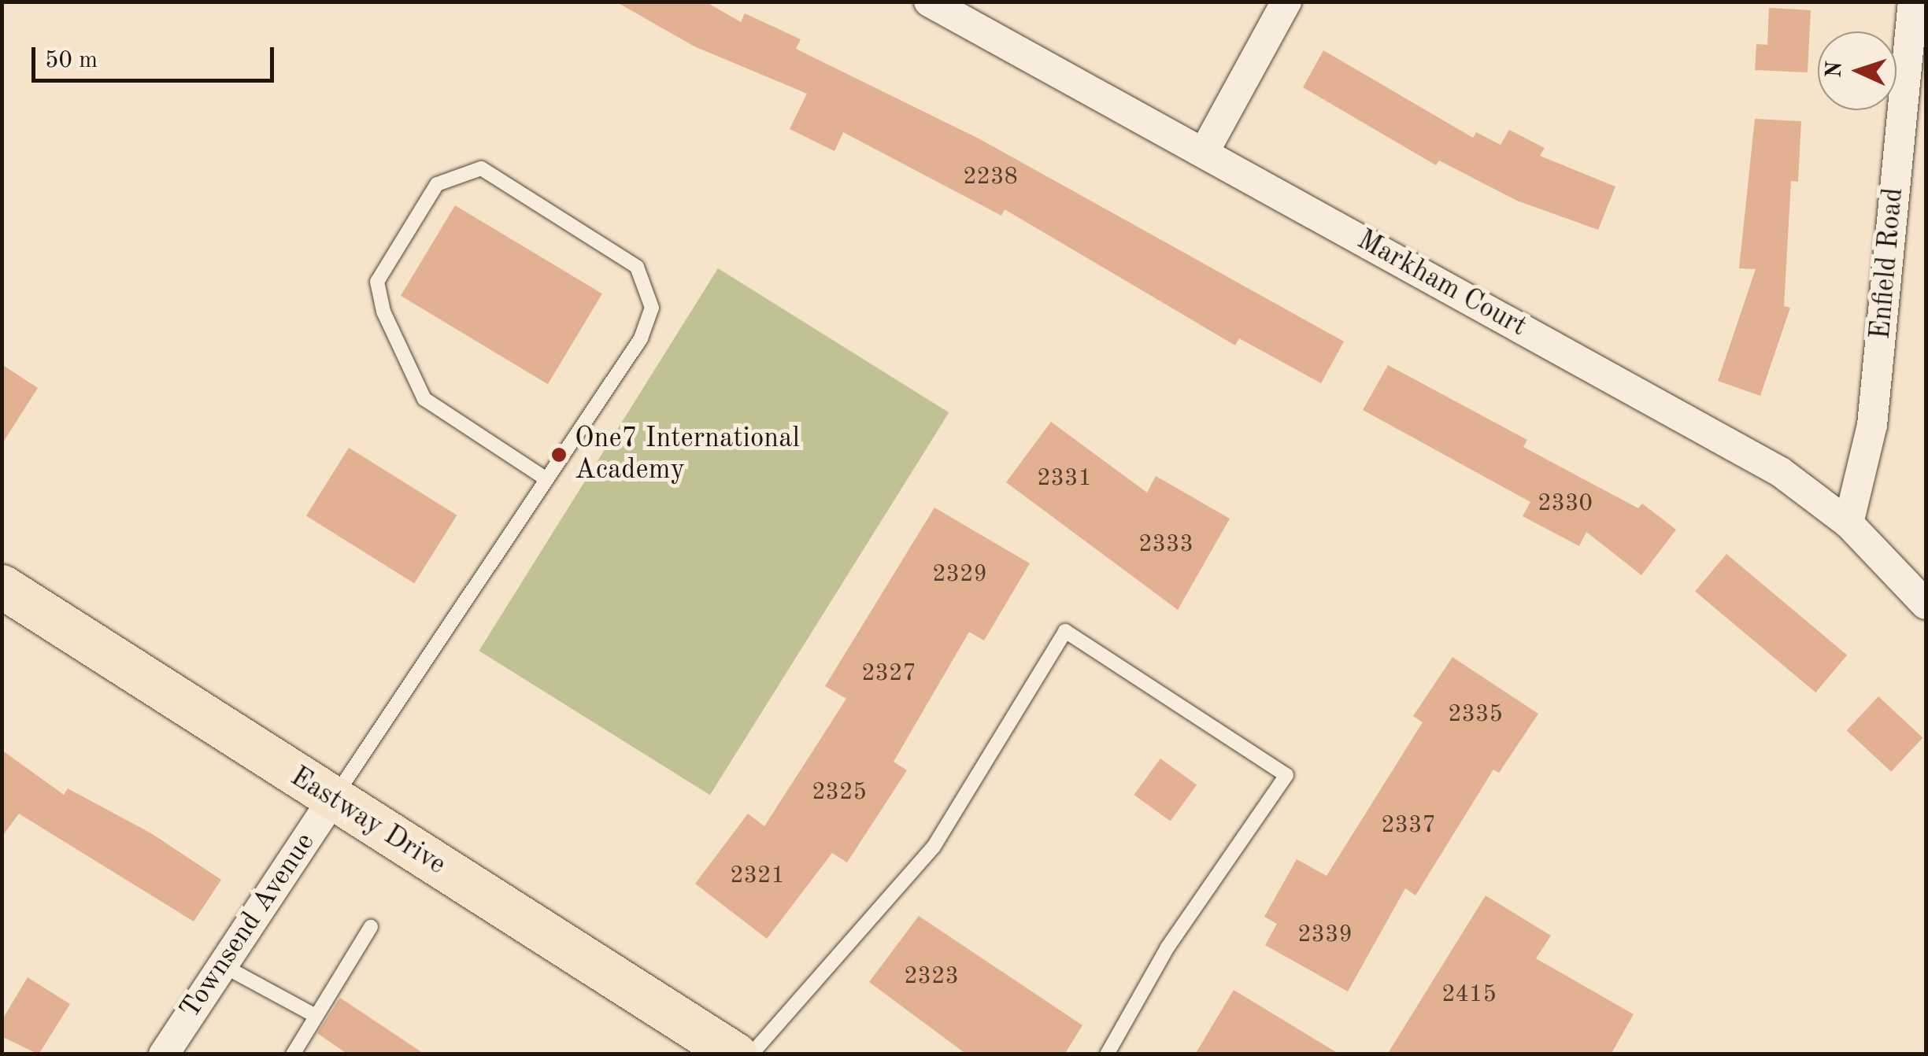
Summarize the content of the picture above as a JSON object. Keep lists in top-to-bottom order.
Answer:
{
  "streets": {
    "main road": ["Eastway Drive"],
    "street": ["Enfield Road", "Markham Court", "Townsend Avenue"]
  },
  "crossings": [
    ["Enfield Road", "Markham Court"],
    ["Eastway Drive", "Townsend Avenue"]
  ],
  "places": ["One7 International Academy"],
  "house_numbers": [
    "2238",
    "2331",
    "2330",
    "2333",
    "2329",
    "2327",
    "2335",
    "2325",
    "2337",
    "2321",
    "2339",
    "2323",
    "2415"
  ],
  "scale_bar": "50 m",
  "north": "left"
}
